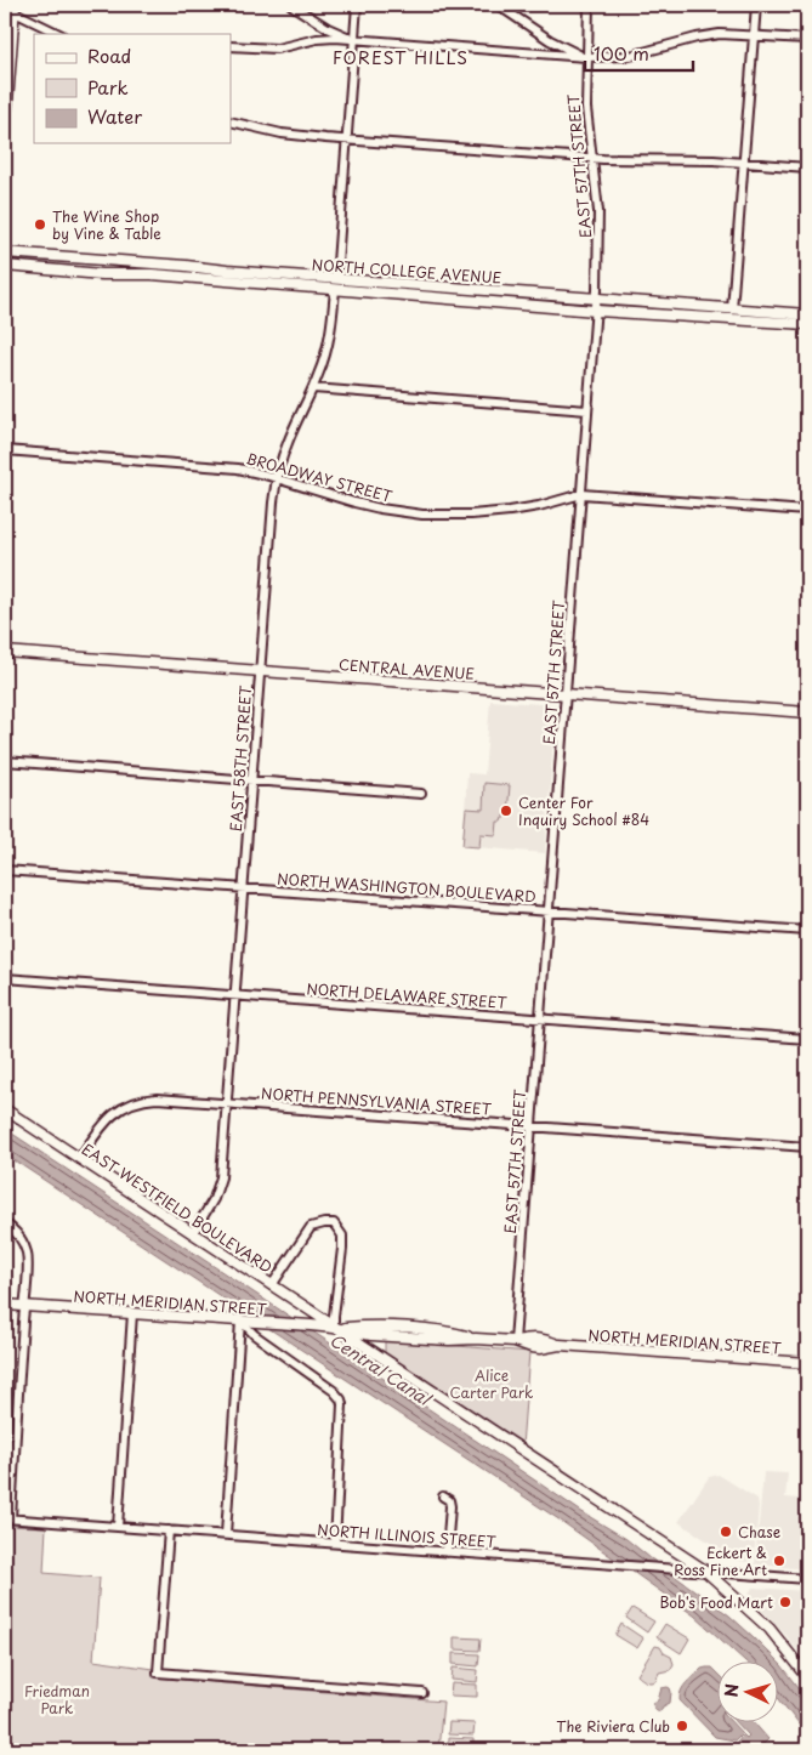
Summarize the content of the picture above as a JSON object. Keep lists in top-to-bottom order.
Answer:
{
  "streets": {
    "main road": [
      "NORTH COLLEGE AVENUE",
      "CENTRAL AVENUE",
      "EAST WESTFIELD BOULEVARD",
      "NORTH MERIDIAN STREET"
    ],
    "street": [
      "EAST 57TH STREET",
      "BROADWAY STREET",
      "EAST 58TH STREET",
      "NORTH WASHINGTON BOULEVARD",
      "NORTH DELAWARE STREET",
      "NORTH PENNSYLVANIA STREET",
      "NORTH ILLINOIS STREET"
    ]
  },
  "crossings": [
    ["EAST 57TH STREET", "NORTH COLLEGE AVENUE"],
    ["EAST 57TH STREET", "BROADWAY STREET"],
    ["EAST 57TH STREET", "CENTRAL AVENUE"],
    ["EAST 57TH STREET", "NORTH WASHINGTON BOULEVARD"],
    ["EAST 57TH STREET", "NORTH DELAWARE STREET"],
    ["EAST 57TH STREET", "NORTH PENNSYLVANIA STREET"],
    ["EAST 57TH STREET", "NORTH MERIDIAN STREET"],
    ["NORTH COLLEGE AVENUE", "EAST 58TH STREET"],
    ["BROADWAY STREET", "EAST 58TH STREET"],
    ["CENTRAL AVENUE", "EAST 58TH STREET"],
    ["EAST 58TH STREET", "NORTH WASHINGTON BOULEVARD"],
    ["EAST 58TH STREET", "NORTH DELAWARE STREET"],
    ["EAST 58TH STREET", "NORTH PENNSYLVANIA STREET"],
    ["EAST 58TH STREET", "EAST WESTFIELD BOULEVARD"],
    ["NORTH PENNSYLVANIA STREET", "EAST WESTFIELD BOULEVARD"],
    ["EAST WESTFIELD BOULEVARD", "NORTH MERIDIAN STREET"],
    ["EAST WESTFIELD BOULEVARD", "NORTH ILLINOIS STREET"]
  ],
  "districts": ["FOREST HILLS"],
  "water": ["Central Canal"],
  "parks": ["Alice Carter Park", "Friedman Park"],
  "places": [
    "The Wine Shop by Vine & Table",
    "Center For Inquiry School #84",
    "Chase",
    "Eckert & Ross Fine Art",
    "Bob's Food Mart",
    "The Riviera Club"
  ],
  "legend": ["Road", "Park", "Water"],
  "scale_bar": "100 m",
  "north": "left"
}
